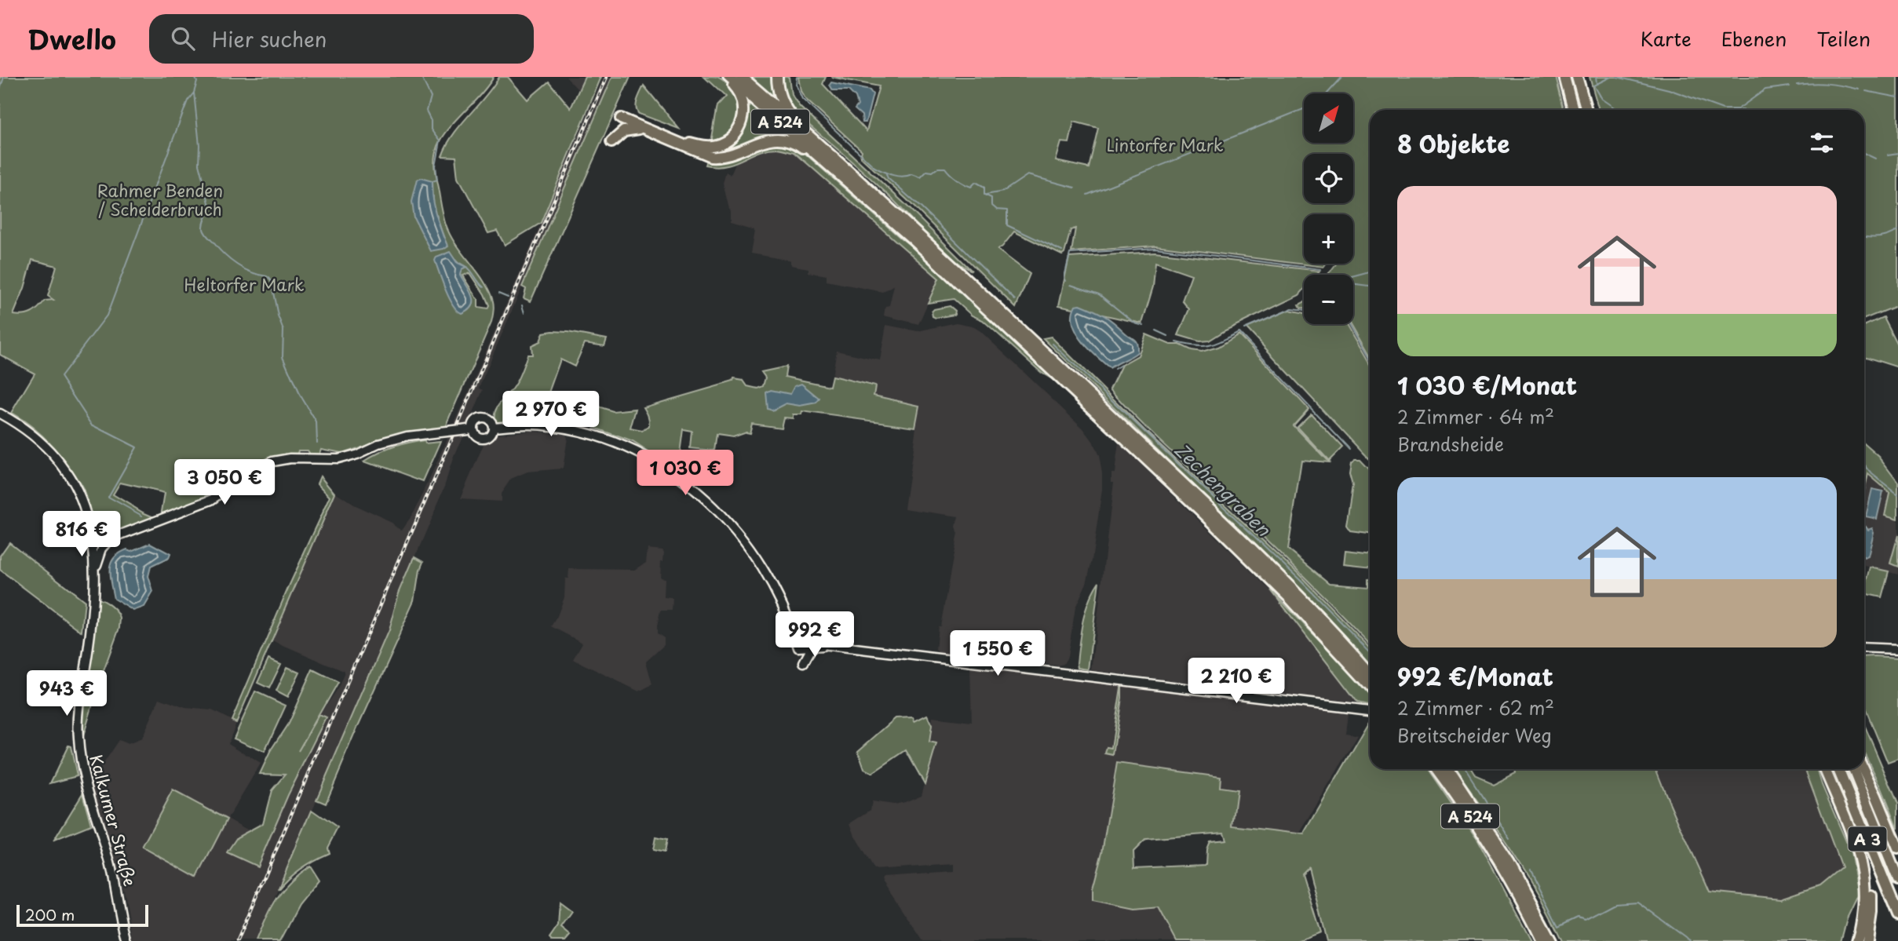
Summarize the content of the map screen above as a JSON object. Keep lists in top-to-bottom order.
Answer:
{
  "streets": {
    "highway": ["A 524", "A 3"],
    "main road": ["Kalkumer Straße"]
  },
  "water": ["Zechengraben"],
  "parks": ["Lintorfer Mark", "Rahmer Benden / Scheiderbruch", "Heltorfer Mark"],
  "scale_bar": "200 m",
  "north": "top right",
  "page": {
    "header": "Dwello",
    "search": "Hier suchen",
    "nav": ["Karte", "Ebenen", "Teilen"],
    "map_buttons": ["+", "−"],
    "heading": "8 Objekte",
    "list": [
      {
        "name": "1 030 €/Monat",
        "note": "2 Zimmer · 64 m² · Brandsheide"
      },
      {
        "name": "992 €/Monat",
        "note": "2 Zimmer · 62 m² · Breitscheider Weg"
      }
    ],
    "price": [
      "2 970 €",
      "1 030 €",
      "3 050 €",
      "816 €",
      "992 €",
      "1 550 €",
      "2 210 €",
      "943 €"
    ],
    "scale": "200 m"
  }
}
